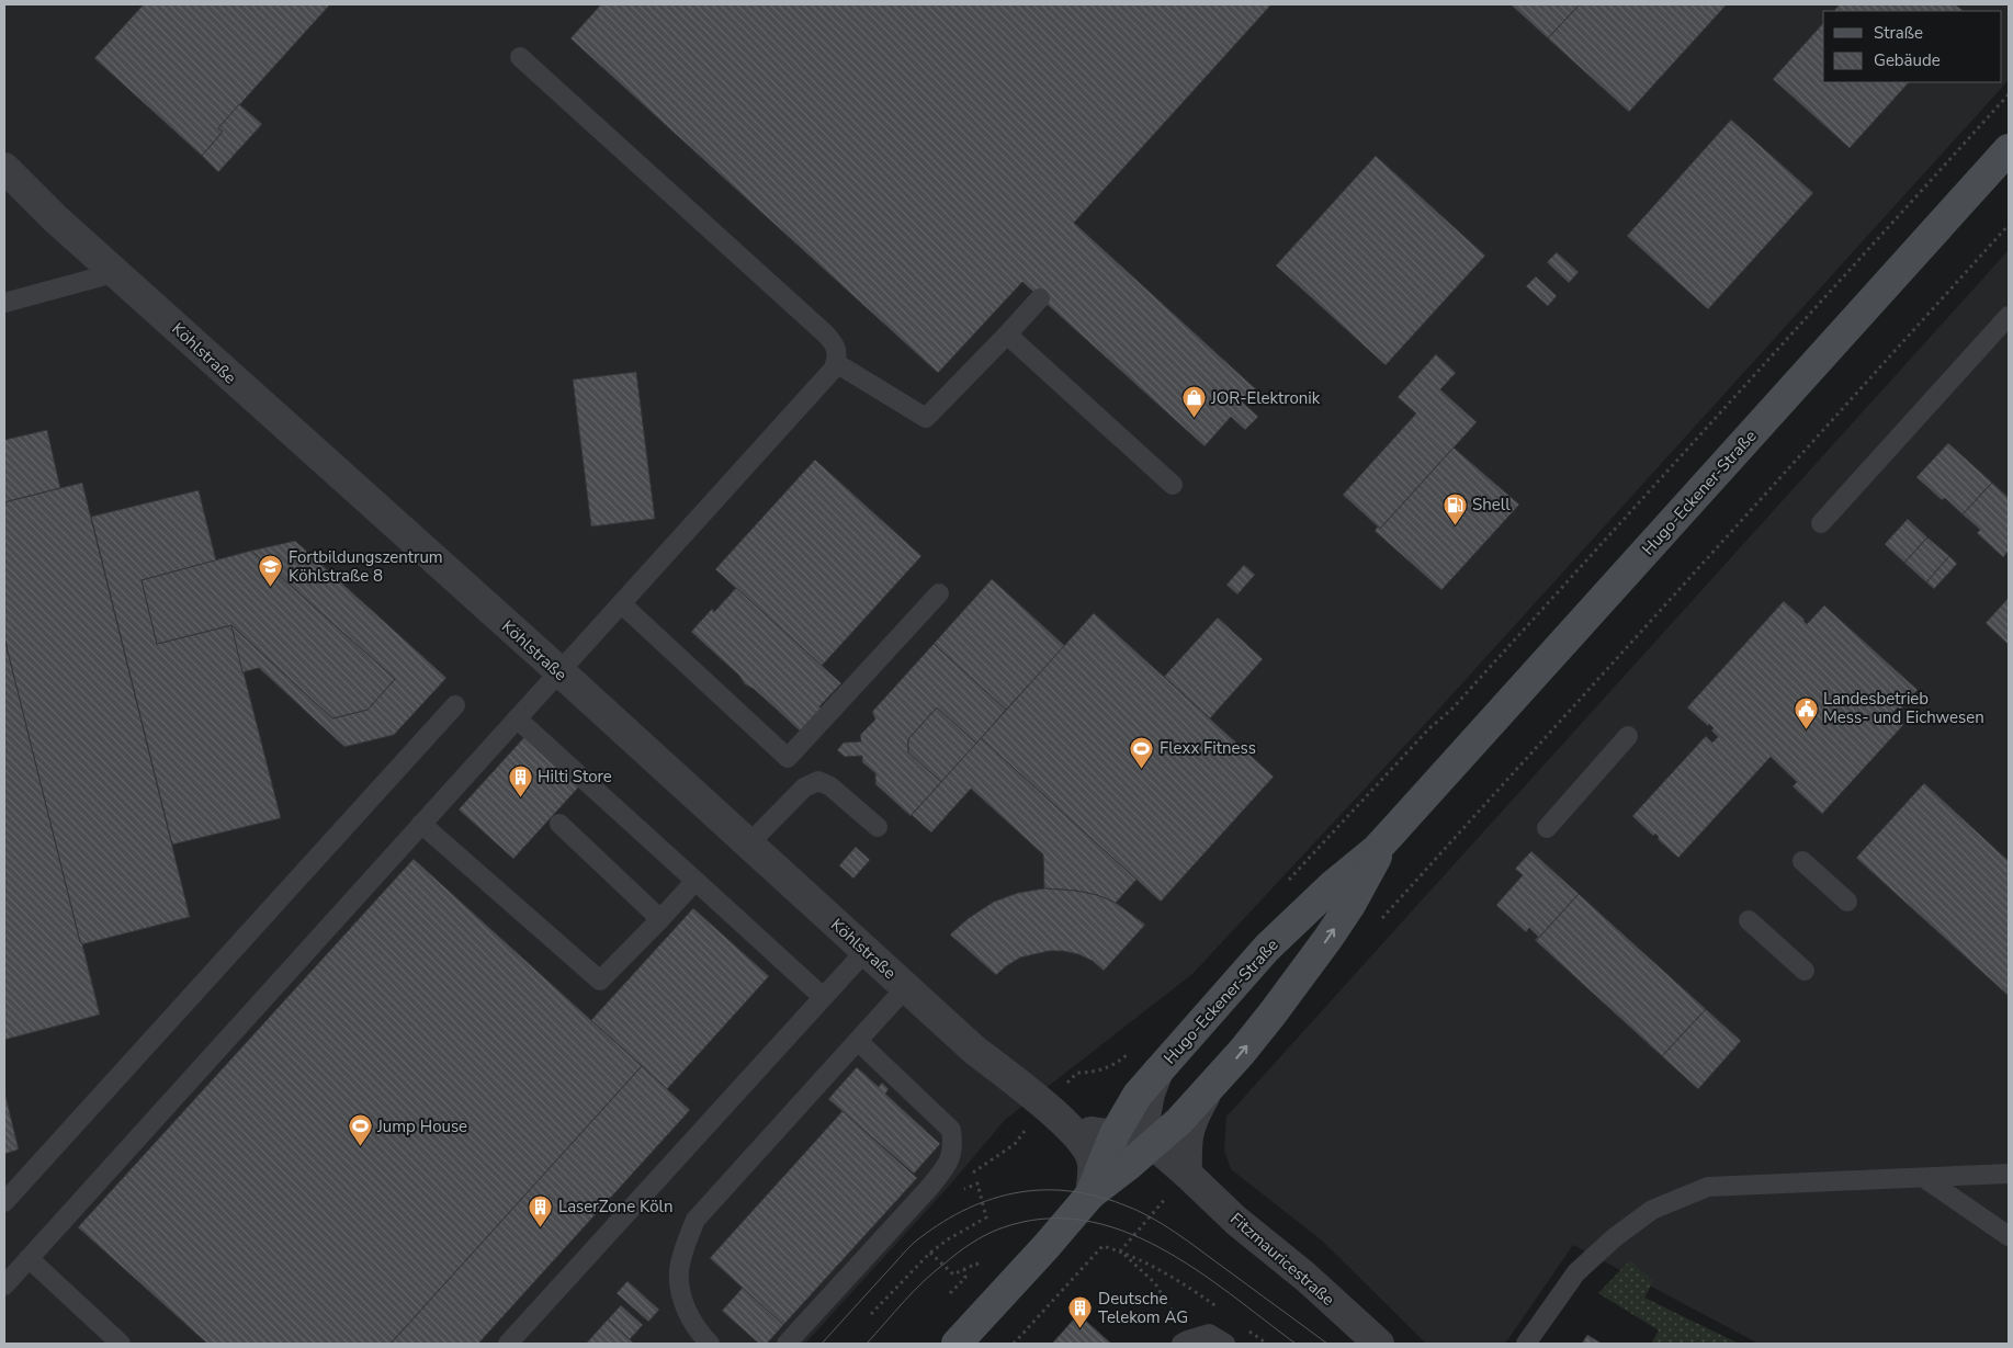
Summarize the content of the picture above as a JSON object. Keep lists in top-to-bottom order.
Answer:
{
  "streets": {
    "main road": ["Hugo-Eckener-Straße"],
    "street": ["Köhlstraße", "Fitzmauricestraße"]
  },
  "crossings": [
    ["Köhlstraße", "Hugo-Eckener-Straße"],
    ["Köhlstraße", "Fitzmauricestraße"],
    ["Hugo-Eckener-Straße", "Fitzmauricestraße"]
  ],
  "places": {
    "shop": ["JOR-Elektronik"],
    "fuel station": ["Shell"],
    "school or university": ["Fortbildungszentrum Köhlstraße 8"],
    "public building": ["Landesbetrieb Mess- und Eichwesen"],
    "sports": ["Flexx Fitness", "Jump House"],
    "building": ["Hilti Store", "LaserZone Köln", "Deutsche Telekom AG"]
  },
  "legend": ["Straße", "Gebäude"]
}
